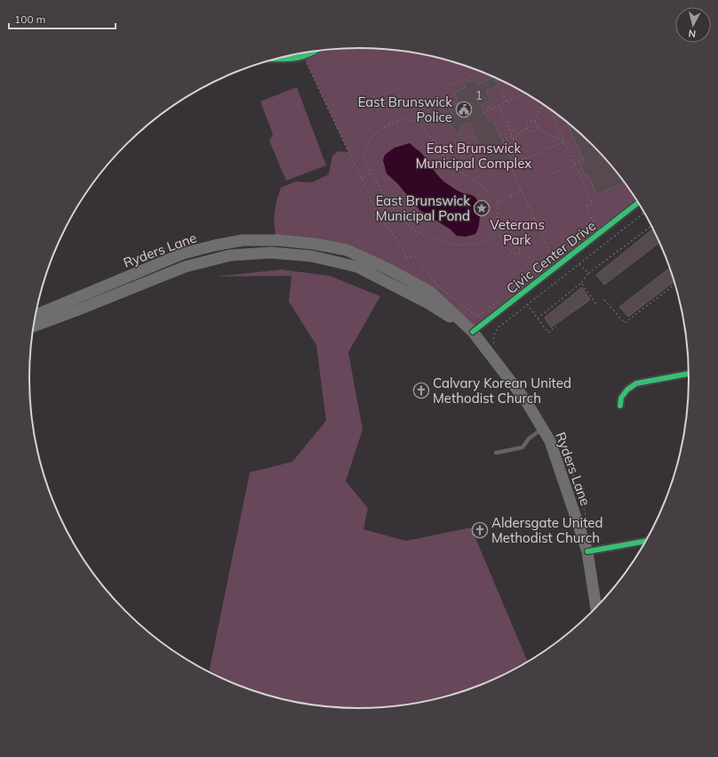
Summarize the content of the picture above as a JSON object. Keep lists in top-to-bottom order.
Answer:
{
  "streets": {
    "main road": ["Ryders Lane"],
    "street": ["Civic Center Drive"]
  },
  "crossings": [
    ["Ryders Lane", "Civic Center Drive"]
  ],
  "parks": ["East Brunswick Municipal Complex", "Veterans Park"],
  "places": {
    "public building": ["East Brunswick Police"],
    "place": ["East Brunswick Municipal Pond"],
    "church": ["Calvary Korean United Methodist Church", "Aldersgate United Methodist Church"]
  },
  "house_numbers": ["1"],
  "scale_bar": "100 m",
  "north": "bottom"
}
